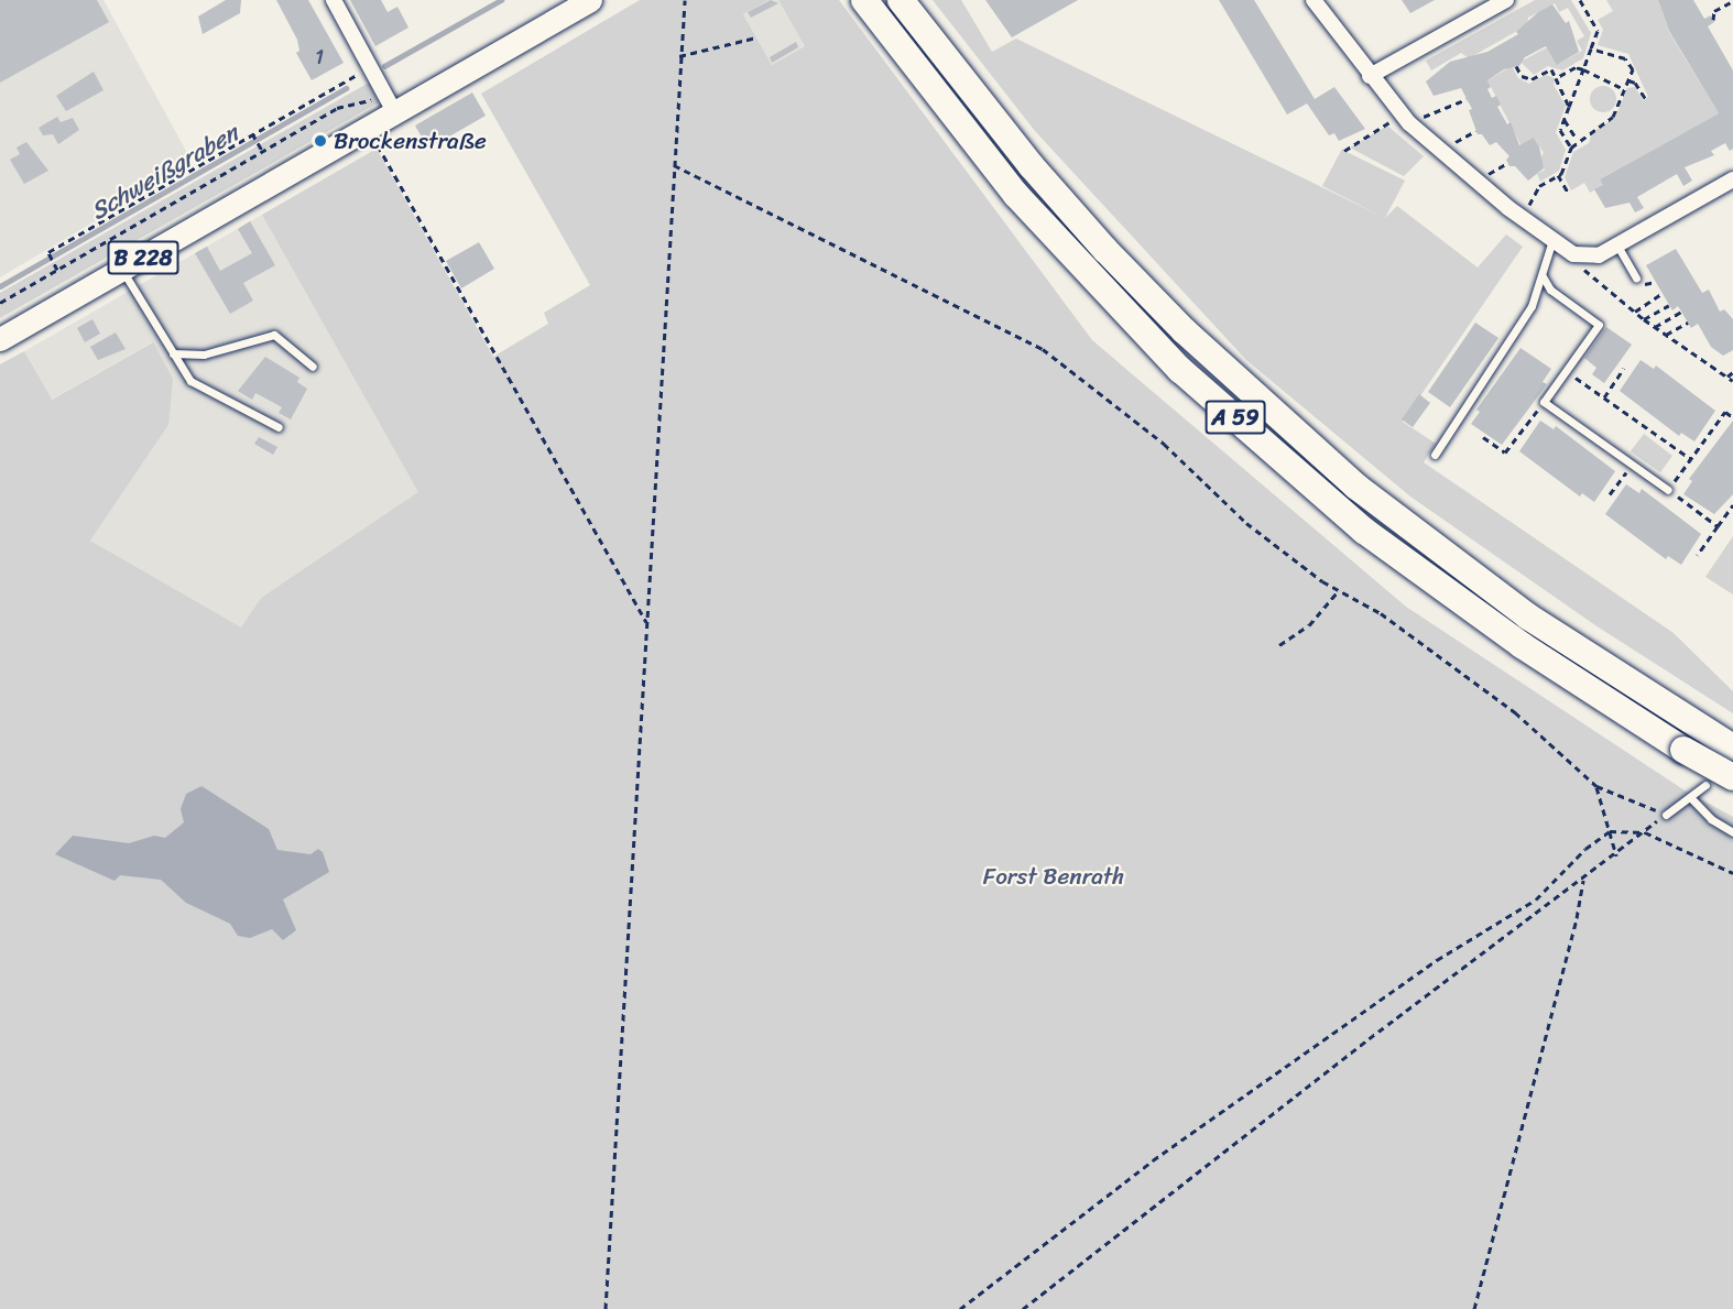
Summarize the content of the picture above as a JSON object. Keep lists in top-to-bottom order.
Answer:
{
  "streets": {
    "highway": ["A 59"],
    "main road": ["B 228"]
  },
  "water": ["Schweißgraben"],
  "parks": ["Forst Benrath"],
  "places": ["Brockenstraße"],
  "house_numbers": ["1"]
}
